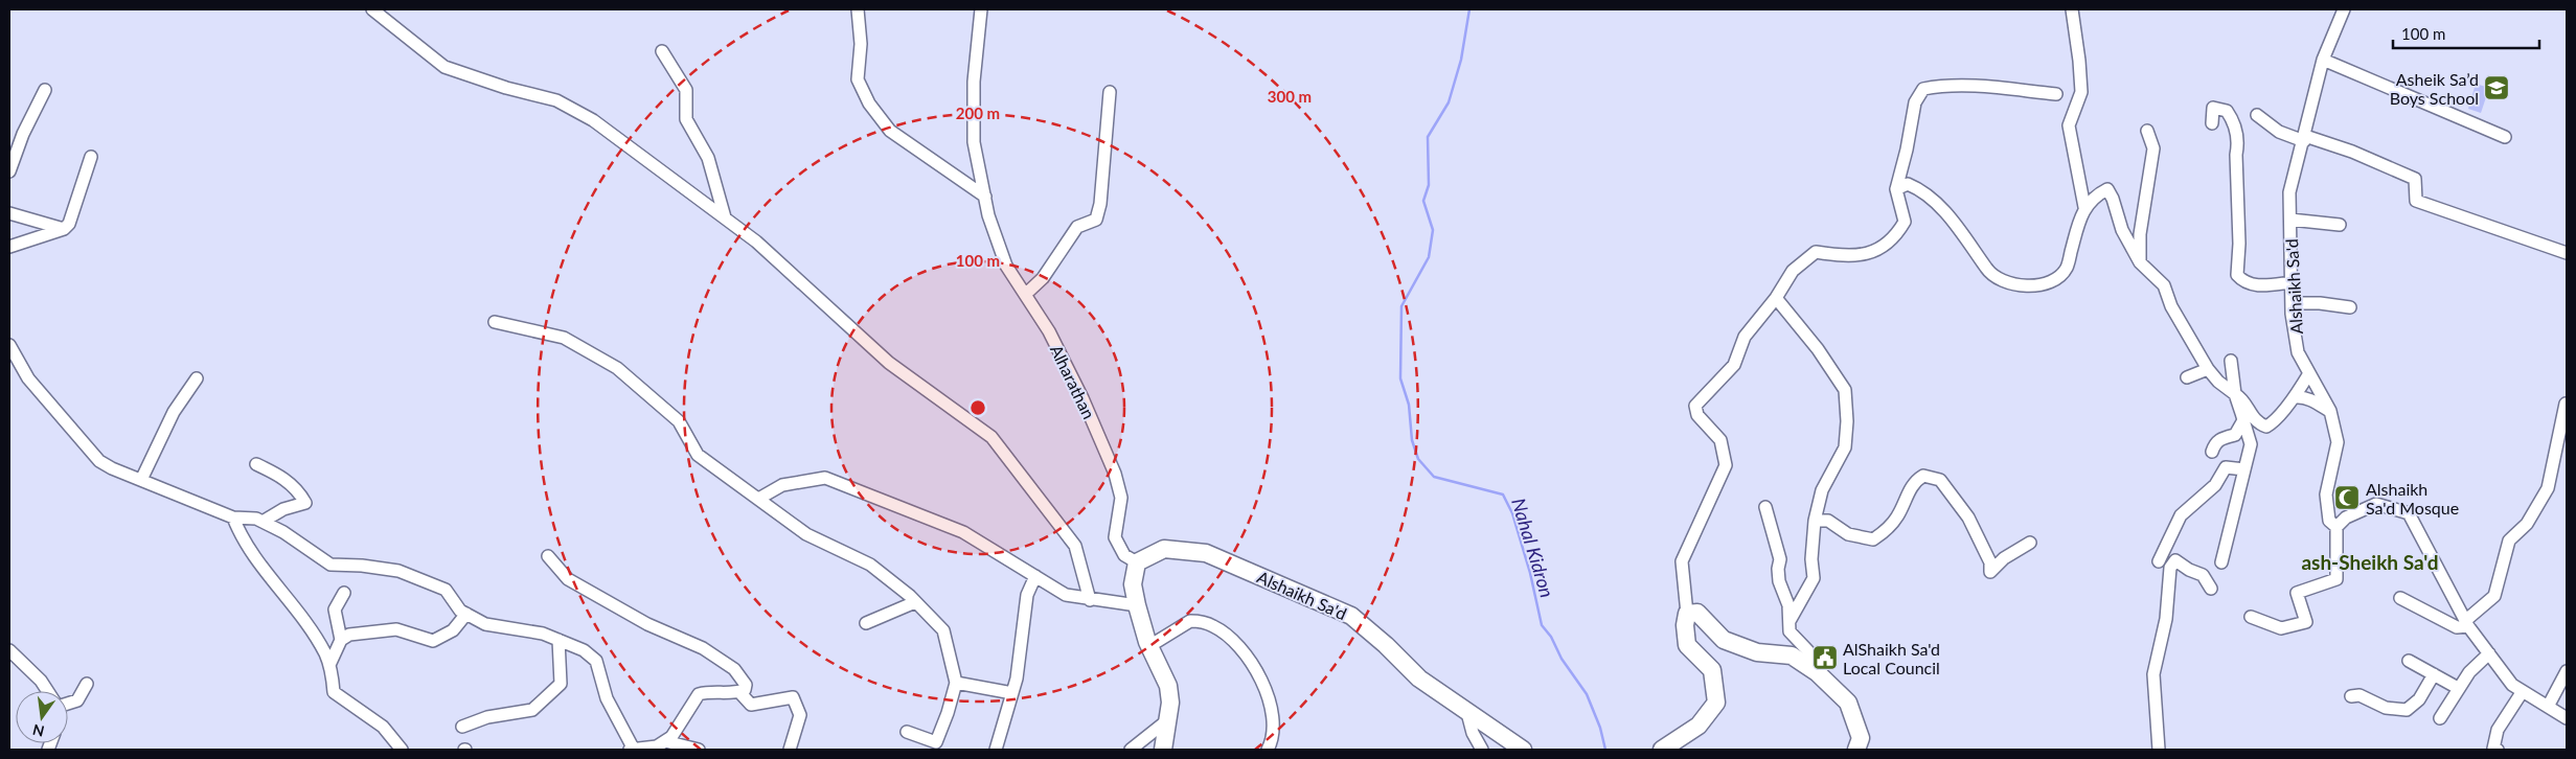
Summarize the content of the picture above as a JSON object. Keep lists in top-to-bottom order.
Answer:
{
  "streets": {
    "street": ["Alshaikh Sa'd", "Alharathan"]
  },
  "crossings": [
    ["Alshaikh Sa'd", "Alharathan"]
  ],
  "districts": ["ash-Sheikh Sa'd"],
  "water": ["Nahal Kidron"],
  "places": {
    "school or university": ["Asheik Sa’d Boys School"],
    "mosque": ["Alshaikh Sa'd Mosque"],
    "public building": ["AlShaikh Sa'd Local Council"]
  },
  "scale_bar": "100 m",
  "north": "bottom",
  "rings": ["300 m", "200 m", "100 m"]
}
